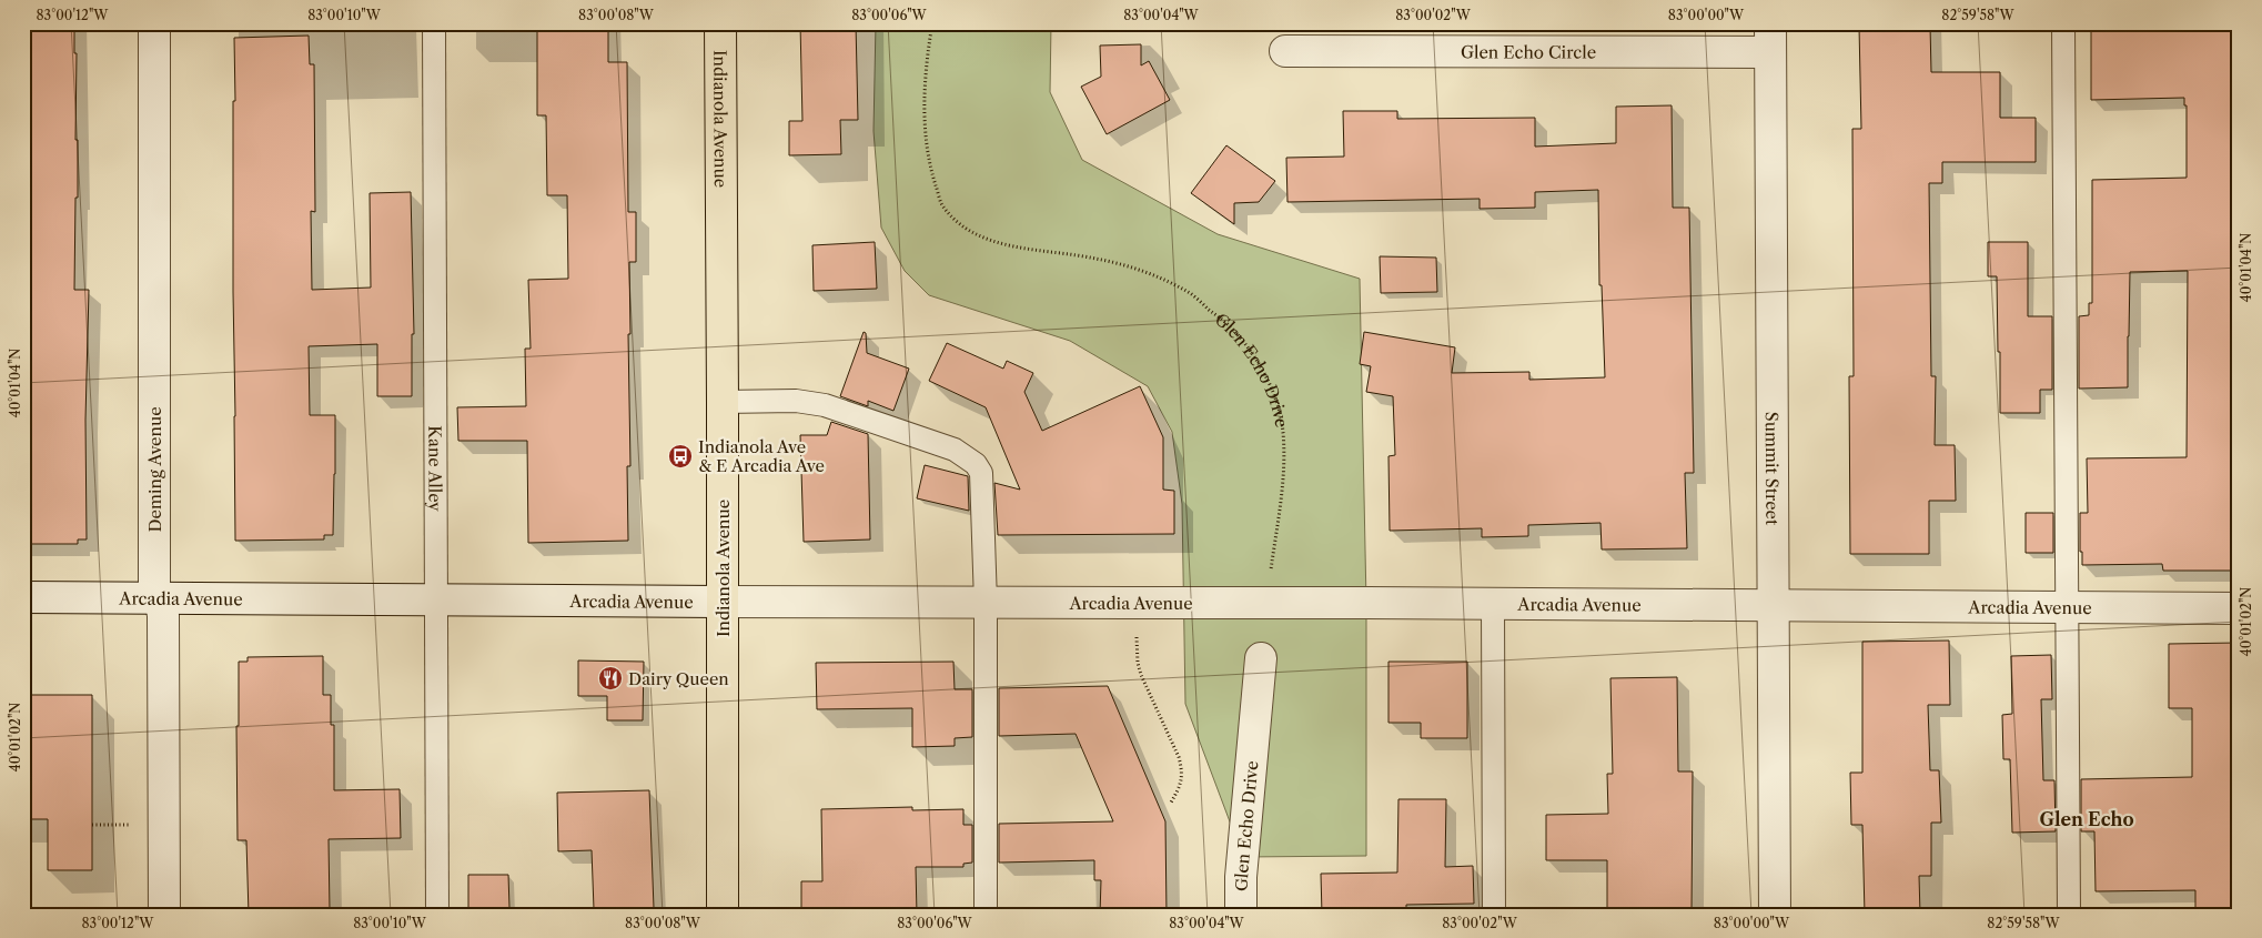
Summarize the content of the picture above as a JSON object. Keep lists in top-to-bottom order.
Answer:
{
  "streets": {
    "main road": ["Indianola Avenue"],
    "street": [
      "Glen Echo Circle",
      "Glen Echo Drive",
      "Summit Street",
      "Deming Avenue",
      "Arcadia Avenue"
    ],
    "lane": ["Kane Alley"]
  },
  "crossings": [
    ["Glen Echo Circle", "Summit Street"],
    ["Indianola Avenue", "Arcadia Avenue"],
    ["Summit Street", "Arcadia Avenue"],
    ["Deming Avenue", "Arcadia Avenue"],
    ["Kane Alley", "Arcadia Avenue"]
  ],
  "districts": ["Glen Echo"],
  "places": {
    "bus stop": ["Indianola Ave & E Arcadia Ave"],
    "restaurant": ["Dairy Queen"]
  },
  "coordinates": [
    "83°00'12\"W",
    "83°00'10\"W",
    "83°00'08\"W",
    "83°00'06\"W",
    "83°00'04\"W",
    "83°00'02\"W",
    "83°00'00\"W",
    "82°59'58\"W",
    "40°01'04\"N",
    "40°01'02\"N"
  ]
}
